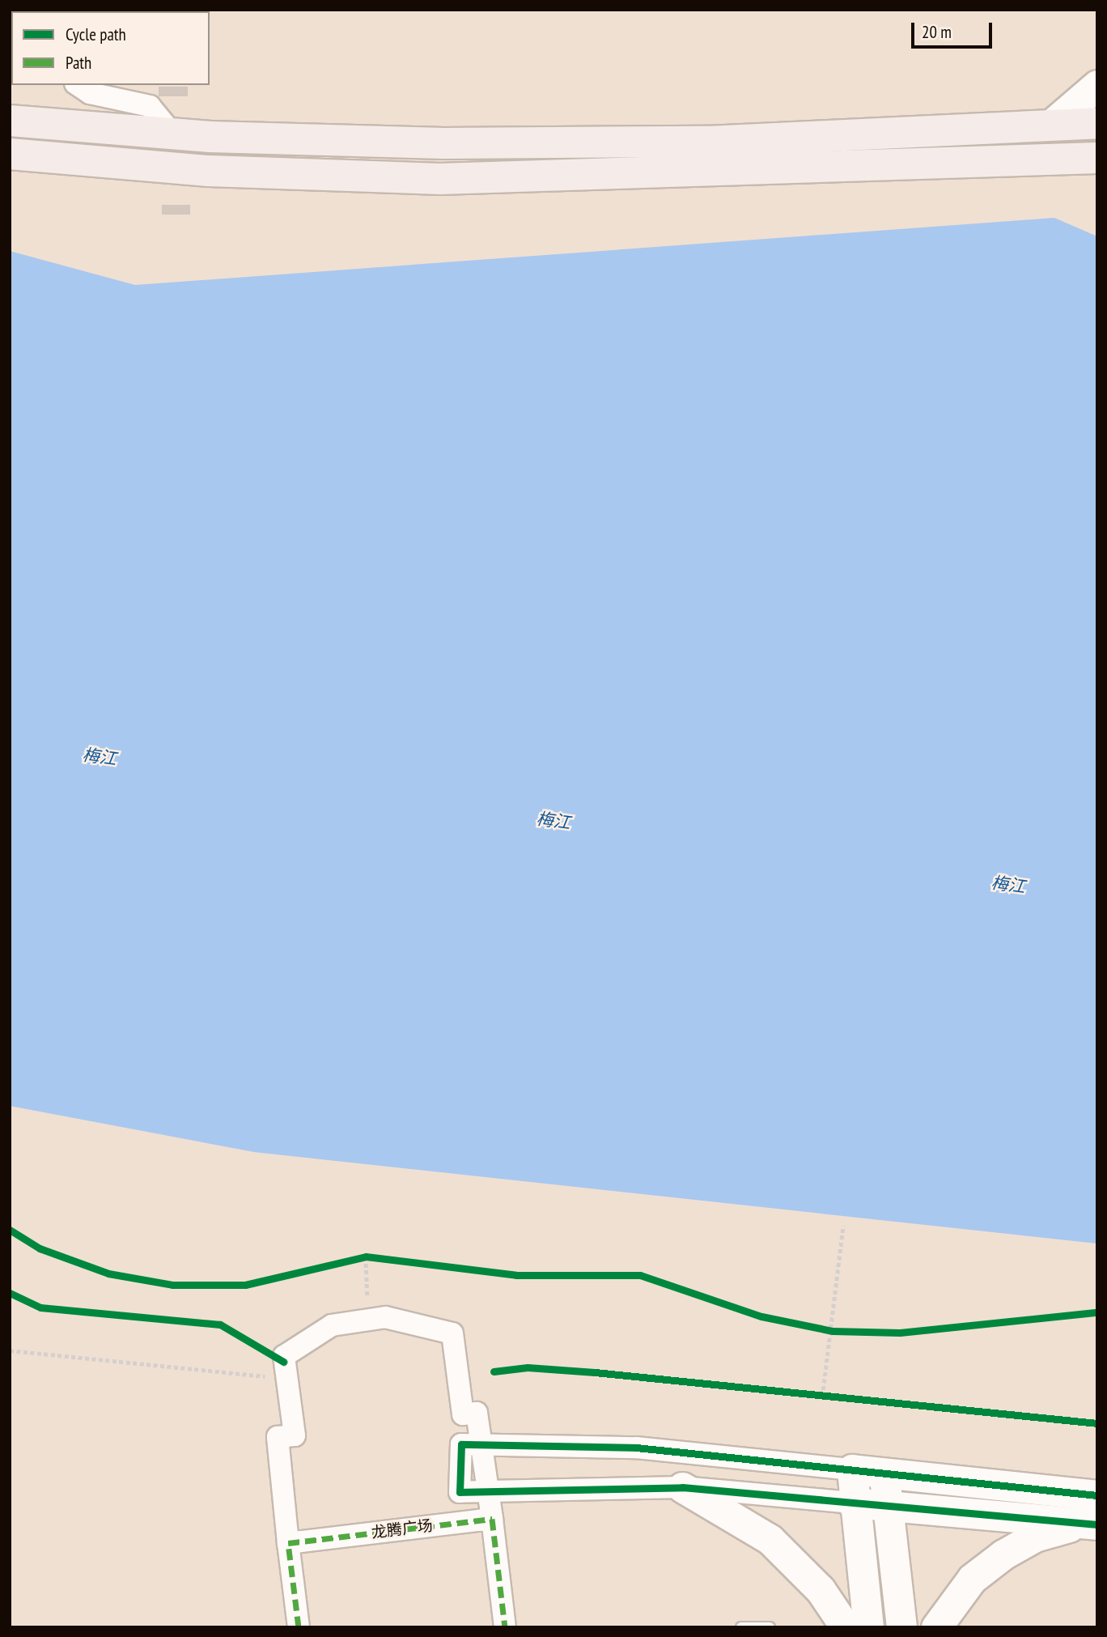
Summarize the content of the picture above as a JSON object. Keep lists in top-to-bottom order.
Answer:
{
  "water": ["梅江"],
  "legend": ["Cycle path", "Path"],
  "scale_bar": "20 m"
}
